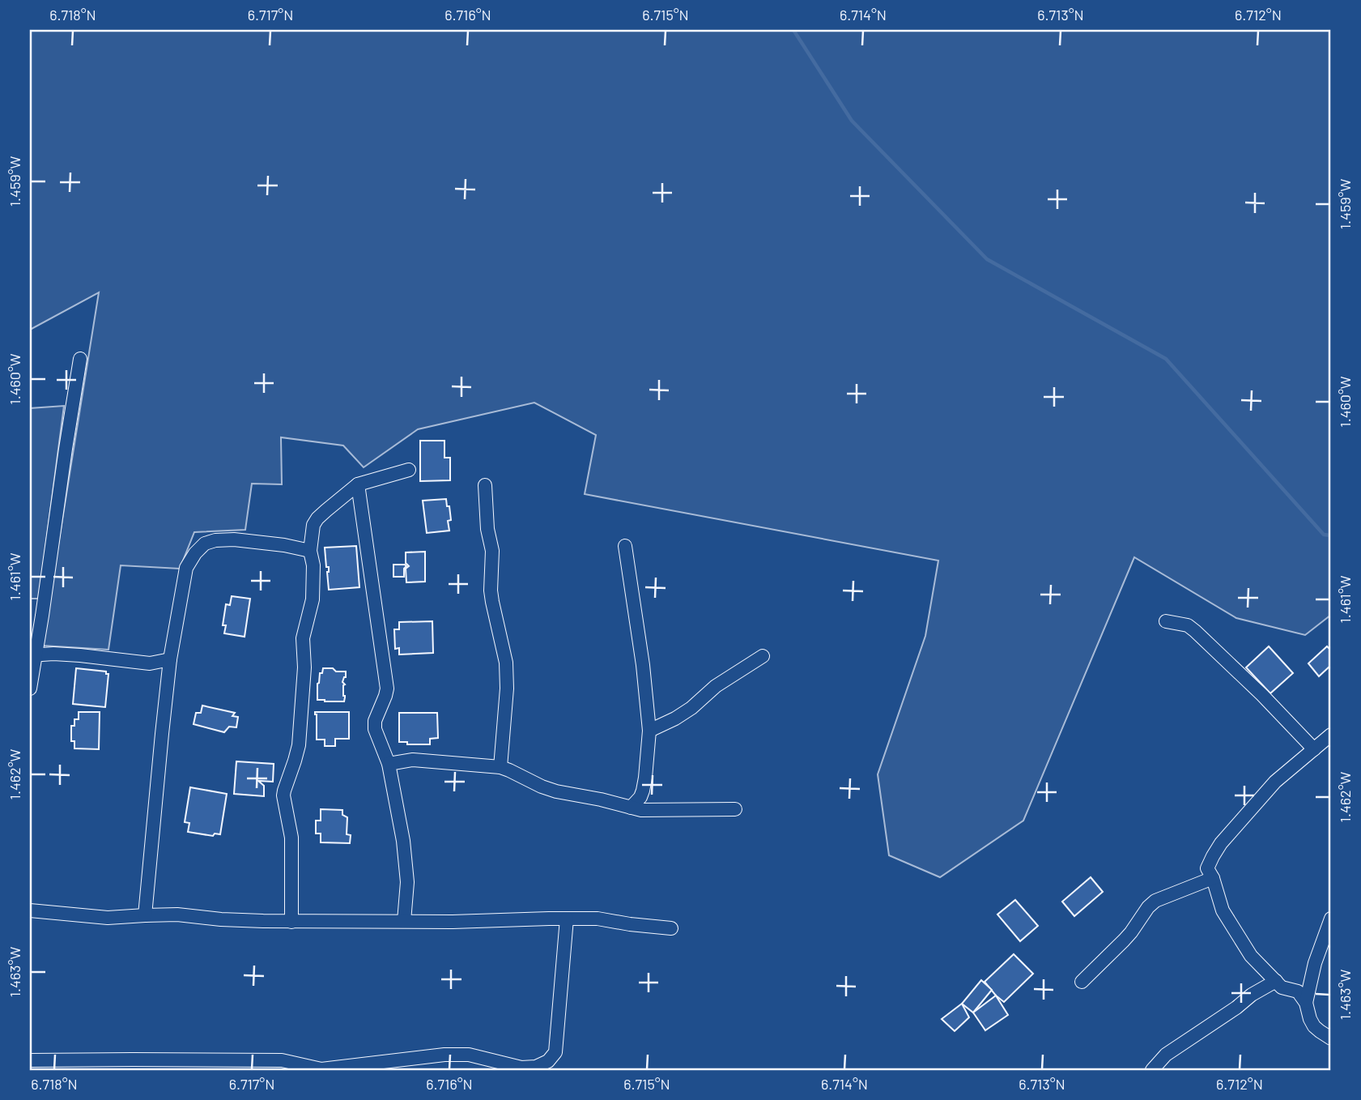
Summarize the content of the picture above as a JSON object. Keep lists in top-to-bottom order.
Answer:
{
  "coordinates": [
    "6.718°N",
    "6.717°N",
    "6.716°N",
    "6.715°N",
    "6.714°N",
    "6.713°N",
    "6.712°N",
    "1.459°W",
    "1.460°W",
    "1.461°W",
    "1.462°W",
    "1.463°W"
  ]
}
